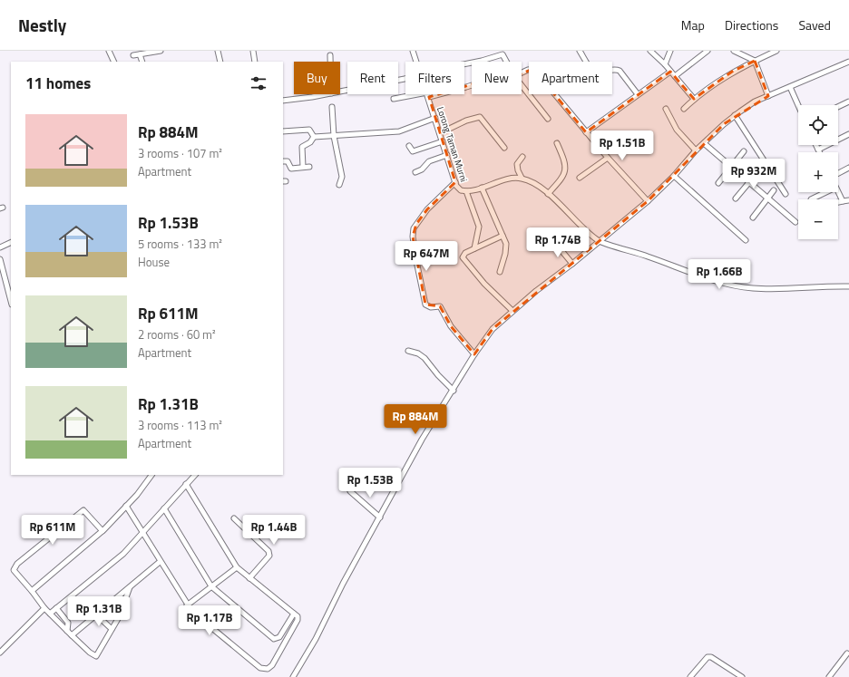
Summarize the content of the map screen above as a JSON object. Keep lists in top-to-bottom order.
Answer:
{
  "streets": {
    "street": ["Lorong Taman Murni"]
  },
  "page": {
    "header": "Nestly",
    "nav": ["Map", "Directions", "Saved"],
    "chip": [
      "Buy",
      "Rent",
      "Filters",
      "New",
      "Apartment"
    ],
    "heading": "11 homes",
    "map_buttons": ["+", "−"],
    "list": [
      {
        "name": "Rp 884M",
        "note": "3 rooms · 107 m² · Apartment"
      },
      {
        "name": "Rp 1.53B",
        "note": "5 rooms · 133 m² · House"
      },
      {
        "name": "Rp 611M",
        "note": "2 rooms · 60 m² · Apartment"
      },
      {
        "name": "Rp 1.31B",
        "note": "3 rooms · 113 m² · Apartment"
      }
    ],
    "price": [
      "Rp 1.51B",
      "Rp 932M",
      "Rp 1.74B",
      "Rp 647M",
      "Rp 1.66B",
      "Rp 884M",
      "Rp 1.53B",
      "Rp 611M",
      "Rp 1.44B",
      "Rp 1.31B",
      "Rp 1.17B"
    ]
  }
}
